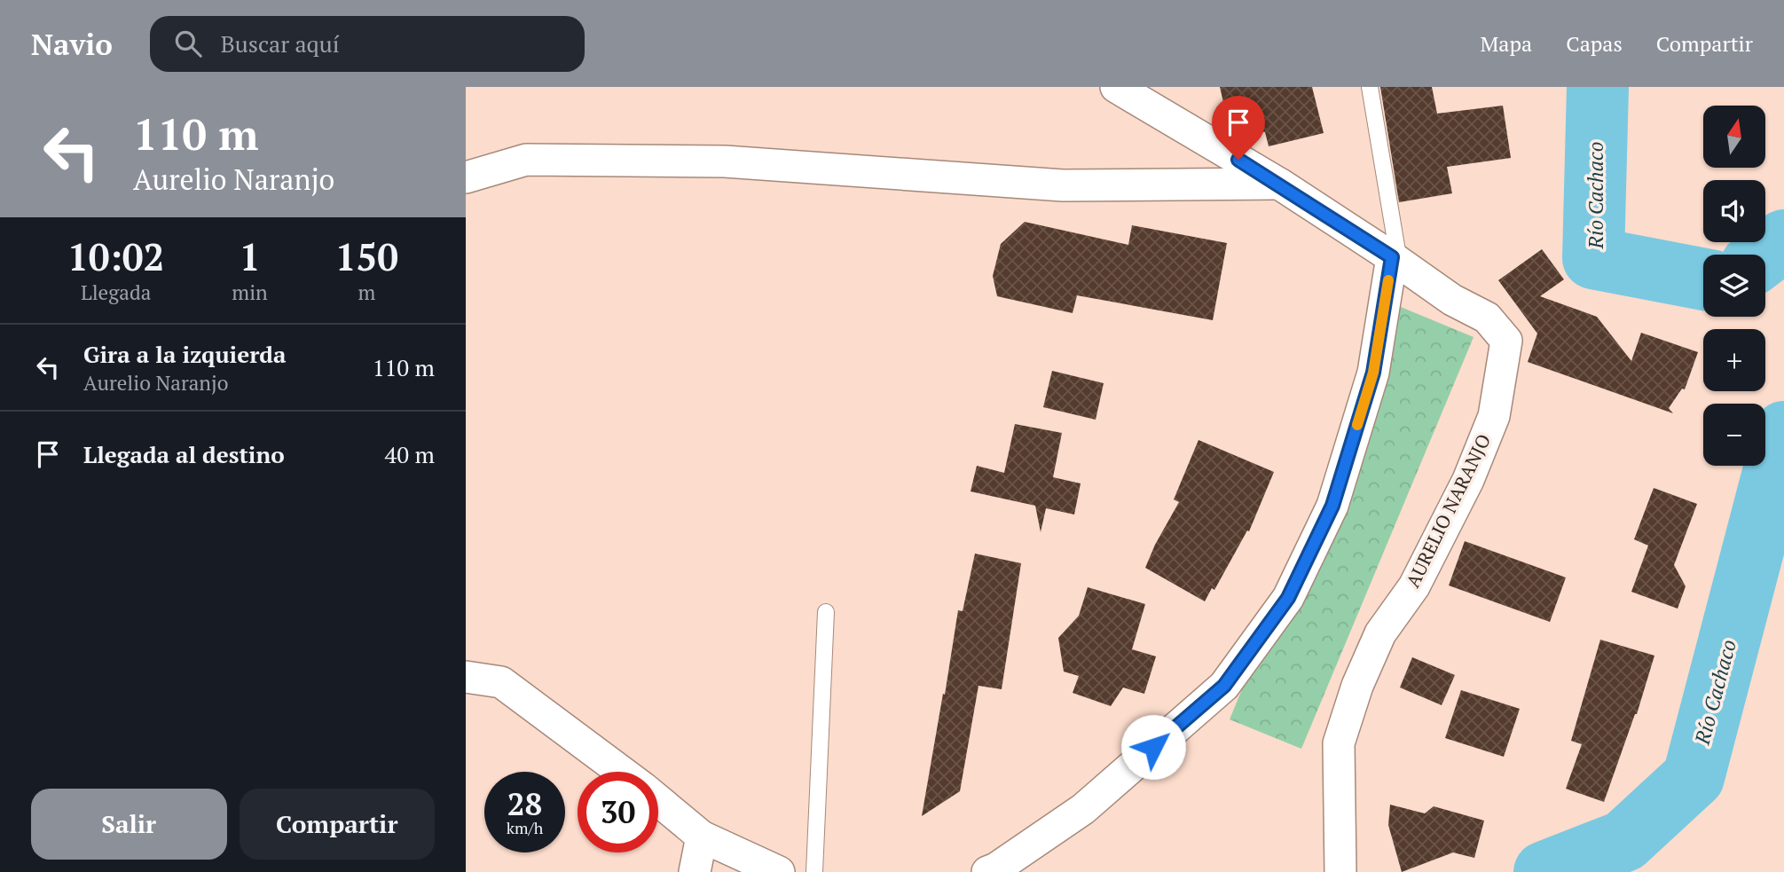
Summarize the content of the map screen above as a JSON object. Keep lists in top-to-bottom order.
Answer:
{
  "streets": {
    "street": ["AURELIO NARANJO"]
  },
  "water": ["Río Cachaco"],
  "north": "top",
  "page": {
    "header": "Navio",
    "search": "Buscar aquí",
    "nav": ["Mapa", "Capas", "Compartir"],
    "turn": ["110 m", "Aurelio Naranjo"],
    "map_buttons": ["+", "−"],
    "eta": [
      "10:02",
      "Llegada",
      "1",
      "min",
      "150",
      "m"
    ],
    "list": [
      {
        "name": "Gira a la izquierda",
        "note": "Aurelio Naranjo",
        "value": "110 m"
      },
      {
        "name": "Llegada al destino",
        "value": "40 m"
      }
    ],
    "speed": "28 km/h",
    "limit": "30",
    "buttons": ["Salir", "Compartir"]
  }
}
